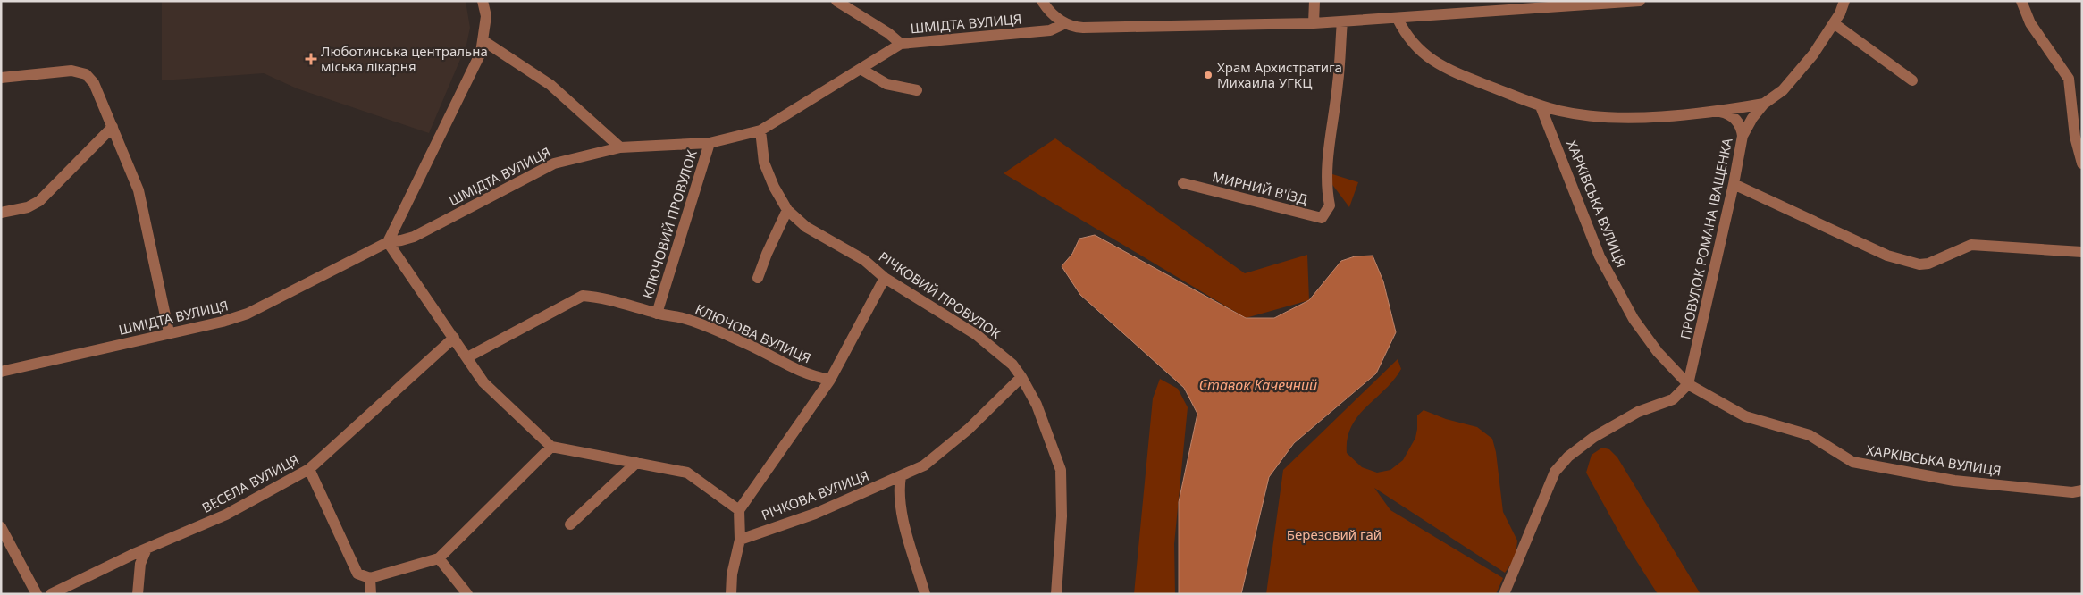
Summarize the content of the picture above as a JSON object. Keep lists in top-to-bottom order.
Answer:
{
  "streets": {
    "street": [
      "ШМІДТА ВУЛИЦЯ",
      "МИРНИЙ В'ЇЗД",
      "ХАРКІВСЬКА ВУЛИЦЯ",
      "КЛЮЧОВИЙ ПРОВУЛОК",
      "ПРОВУЛОК РОМАНА ІВАЩЕНКА",
      "РІЧКОВИЙ ПРОВУЛОК",
      "КЛЮЧОВА ВУЛИЦЯ",
      "ВЕСЕЛА ВУЛИЦЯ",
      "РІЧКОВА ВУЛИЦЯ"
    ]
  },
  "crossings": [
    ["ШМІДТА ВУЛИЦЯ", "КЛЮЧОВИЙ ПРОВУЛОК"],
    ["ШМІДТА ВУЛИЦЯ", "РІЧКОВИЙ ПРОВУЛОК"],
    ["ХАРКІВСЬКА ВУЛИЦЯ", "ПРОВУЛОК РОМАНА ІВАЩЕНКА"],
    ["КЛЮЧОВИЙ ПРОВУЛОК", "КЛЮЧОВА ВУЛИЦЯ"],
    ["РІЧКОВИЙ ПРОВУЛОК", "РІЧКОВА ВУЛИЦЯ"]
  ],
  "water": ["Ставок Качечний"],
  "parks": ["Березовий гай"],
  "places": {
    "health": ["Люботинська центральна міська лікарня"],
    "other": ["Храм Архистратига Михаила УГКЦ"]
  }
}
